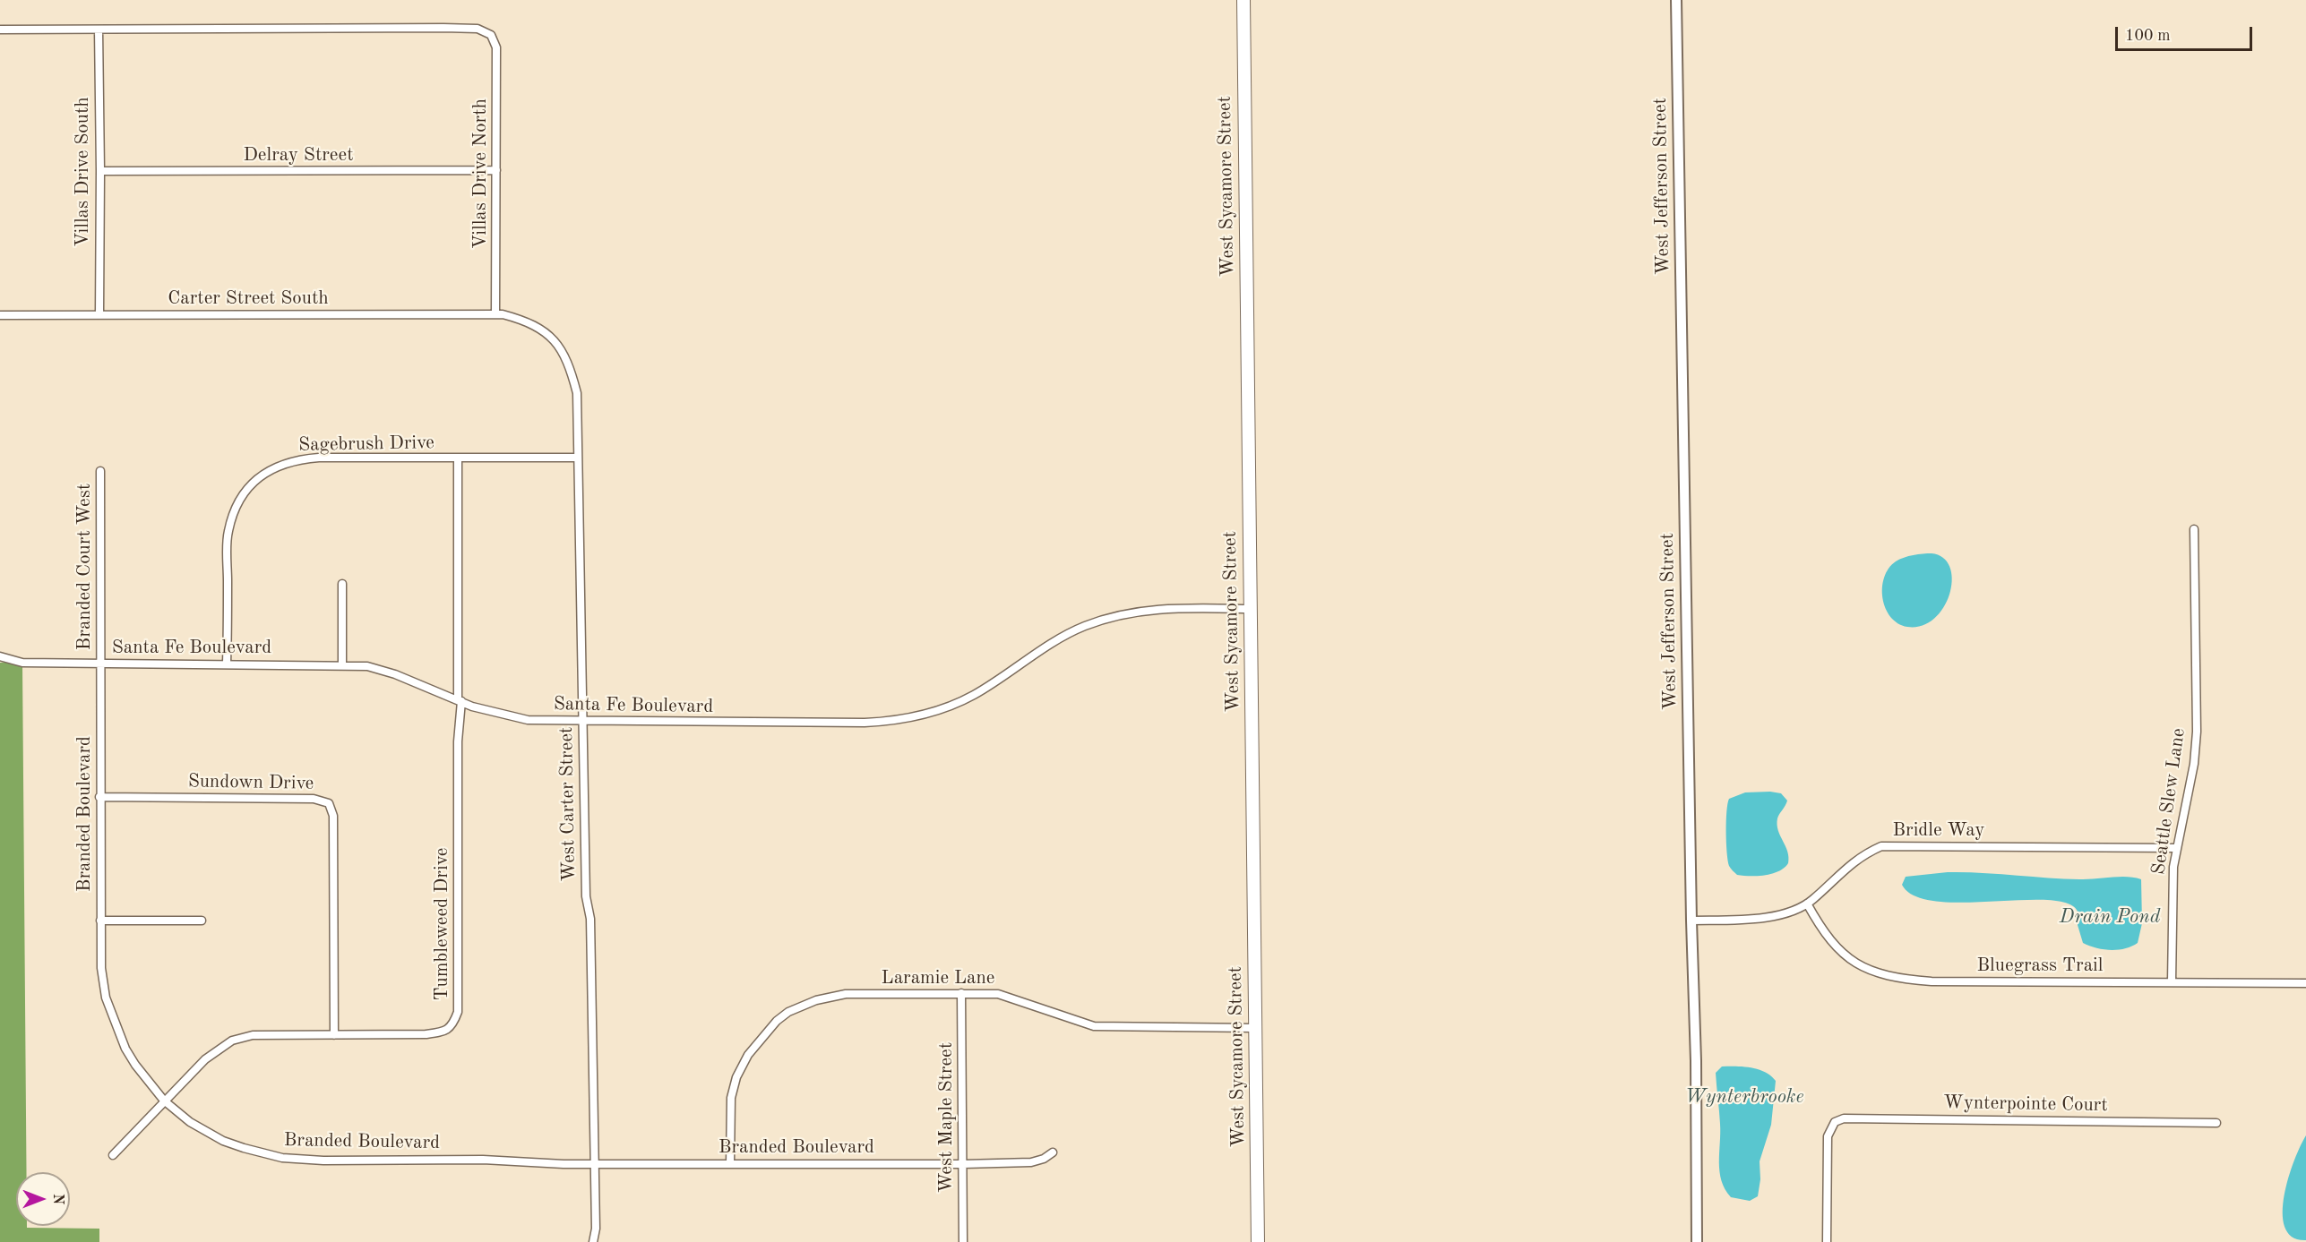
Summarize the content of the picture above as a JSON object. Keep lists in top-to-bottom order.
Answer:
{
  "streets": {
    "main road": ["West Sycamore Street"],
    "street": [
      "Delray Street",
      "Villas Drive South",
      "Villas Drive North",
      "West Jefferson Street",
      "Carter Street South",
      "Sagebrush Drive",
      "Branded Court West",
      "Santa Fe Boulevard",
      "Sundown Drive",
      "Seattle Slew Lane",
      "West Carter Street",
      "Branded Boulevard",
      "Bridle Way",
      "Tumbleweed Drive",
      "Bluegrass Trail",
      "Laramie Lane",
      "Wynterpointe Court",
      "West Maple Street"
    ]
  },
  "crossings": [
    ["Delray Street", "Villas Drive South"],
    ["Delray Street", "Villas Drive North"],
    ["Villas Drive South", "Villas Drive North"],
    ["Villas Drive South", "Carter Street South"],
    ["Villas Drive North", "Carter Street South"],
    ["Villas Drive North", "West Carter Street"],
    ["West Sycamore Street", "Santa Fe Boulevard"],
    ["West Sycamore Street", "Laramie Lane"],
    ["West Jefferson Street", "Bridle Way"],
    ["Carter Street South", "West Carter Street"],
    ["Sagebrush Drive", "Santa Fe Boulevard"],
    ["Sagebrush Drive", "West Carter Street"],
    ["Sagebrush Drive", "Tumbleweed Drive"],
    ["Branded Court West", "Santa Fe Boulevard"],
    ["Branded Court West", "Branded Boulevard"],
    ["Santa Fe Boulevard", "West Carter Street"],
    ["Santa Fe Boulevard", "Branded Boulevard"],
    ["Santa Fe Boulevard", "Tumbleweed Drive"],
    ["Sundown Drive", "Branded Boulevard"],
    ["Sundown Drive", "Tumbleweed Drive"],
    ["Seattle Slew Lane", "Bridle Way"],
    ["Seattle Slew Lane", "Bluegrass Trail"],
    ["West Carter Street", "Branded Boulevard"],
    ["Branded Boulevard", "Tumbleweed Drive"],
    ["Branded Boulevard", "Laramie Lane"],
    ["Branded Boulevard", "West Maple Street"],
    ["Bridle Way", "Bluegrass Trail"],
    ["Laramie Lane", "West Maple Street"]
  ],
  "water": ["Drain Pond", "Wynterbrooke"],
  "scale_bar": "100 m",
  "north": "right"
}
